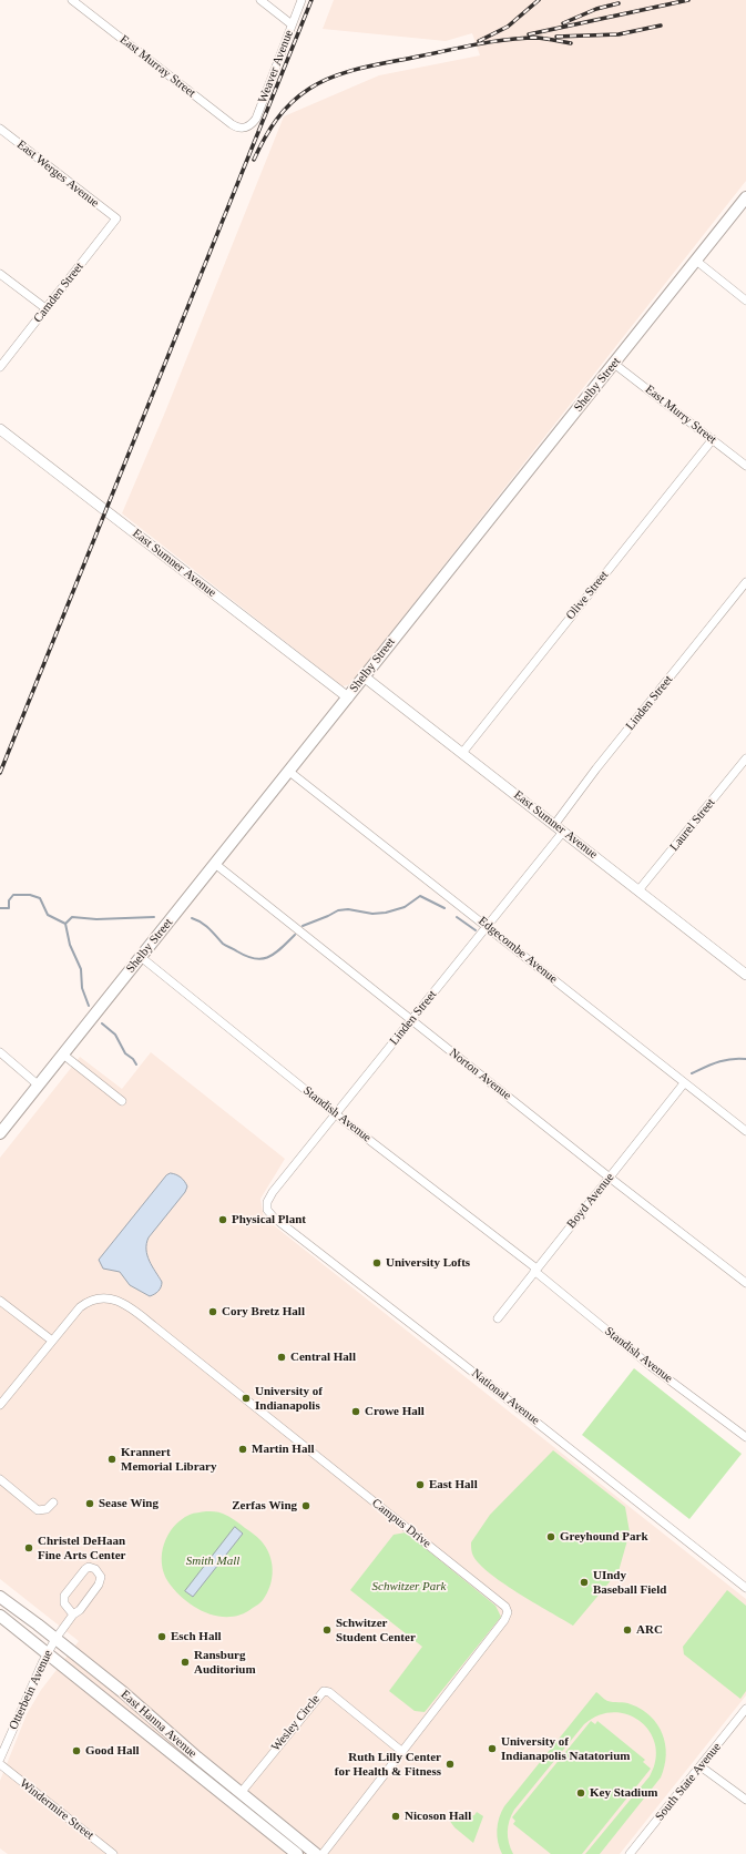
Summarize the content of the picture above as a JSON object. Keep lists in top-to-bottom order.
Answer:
{
  "streets": {
    "main road": ["Shelby Street", "East Hanna Avenue"],
    "street": [
      "East Murray Street",
      "Weaver Avenue",
      "East Werges Avenue",
      "Camden Street",
      "East Murry Street",
      "East Sumner Avenue",
      "Olive Street",
      "Linden Street",
      "Laurel Street",
      "Edgecombe Avenue",
      "Norton Avenue",
      "Standish Avenue",
      "Boyd Avenue",
      "National Avenue",
      "Campus Drive",
      "Otterbein Avenue",
      "Wesley Circle",
      "South State Avenue",
      "Windermire Street"
    ]
  },
  "crossings": [
    ["East Murray Street", "Weaver Avenue"],
    ["East Werges Avenue", "Camden Street"],
    ["Shelby Street", "East Murry Street"],
    ["Shelby Street", "East Sumner Avenue"],
    ["Shelby Street", "Edgecombe Avenue"],
    ["Shelby Street", "Norton Avenue"],
    ["Shelby Street", "Standish Avenue"],
    ["East Murry Street", "Olive Street"],
    ["East Sumner Avenue", "Olive Street"],
    ["East Sumner Avenue", "Linden Street"],
    ["East Sumner Avenue", "Laurel Street"],
    ["Linden Street", "Edgecombe Avenue"],
    ["Linden Street", "Norton Avenue"],
    ["Linden Street", "Standish Avenue"],
    ["Linden Street", "National Avenue"],
    ["Edgecombe Avenue", "Boyd Avenue"],
    ["Norton Avenue", "Boyd Avenue"],
    ["Standish Avenue", "Boyd Avenue"],
    ["Campus Drive", "Wesley Circle"],
    ["Otterbein Avenue", "East Hanna Avenue"],
    ["Wesley Circle", "East Hanna Avenue"]
  ],
  "parks": ["Smith Mall", "Schwitzer Park"],
  "places": [
    "Physical Plant",
    "University Lofts",
    "Cory Bretz Hall",
    "Central Hall",
    "University of Indianapolis",
    "Crowe Hall",
    "Martin Hall",
    "Krannert Memorial Library",
    "East Hall",
    "Sease Wing",
    "Zerfas Wing",
    "Greyhound Park",
    "Christel DeHaan Fine Arts Center",
    "UIndy Baseball Field",
    "Schwitzer Student Center",
    "ARC",
    "Esch Hall",
    "Ransburg Auditorium",
    "University of Indianapolis Natatorium",
    "Good Hall",
    "Ruth Lilly Center for Health & Fitness",
    "Key Stadium",
    "Nicoson Hall"
  ]
}
